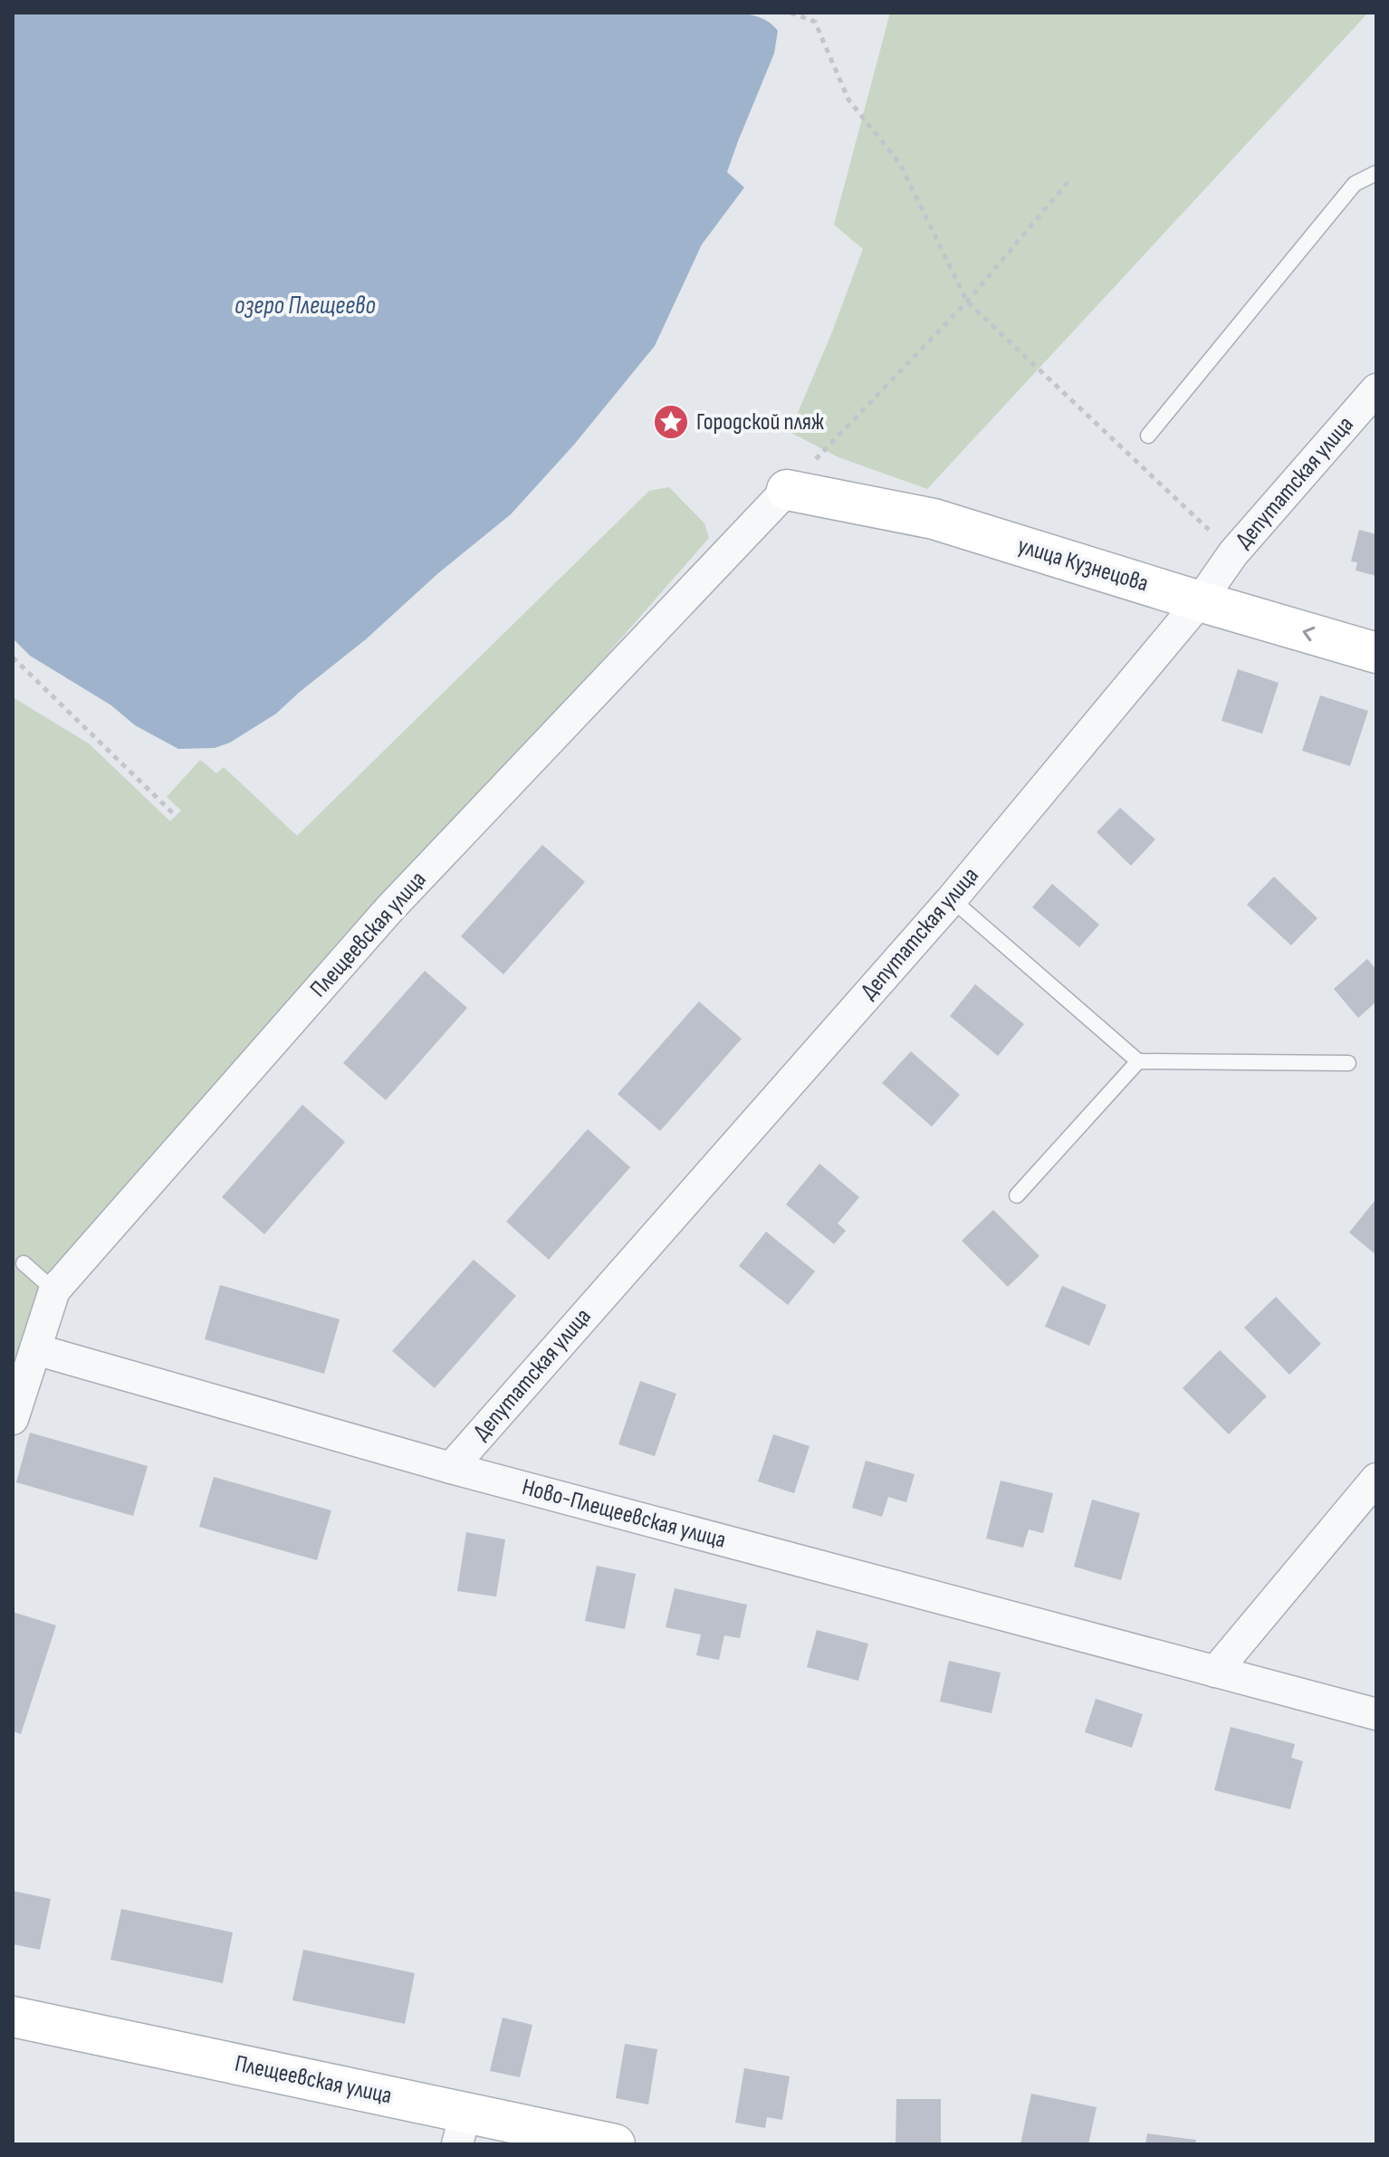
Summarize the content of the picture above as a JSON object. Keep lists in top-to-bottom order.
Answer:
{
  "streets": {
    "street": [
      "Депутатская улица",
      "улица Кузнецова",
      "Плещеевская улица",
      "Ново-Плещеевская улица"
    ]
  },
  "crossings": [
    ["Депутатская улица", "улица Кузнецова"],
    ["Депутатская улица", "Ново-Плещеевская улица"],
    ["улица Кузнецова", "Плещеевская улица"],
    ["Плещеевская улица", "Ново-Плещеевская улица"]
  ],
  "water": ["озеро Плещеево"],
  "places": {
    "place": ["Городской пляж"]
  }
}
